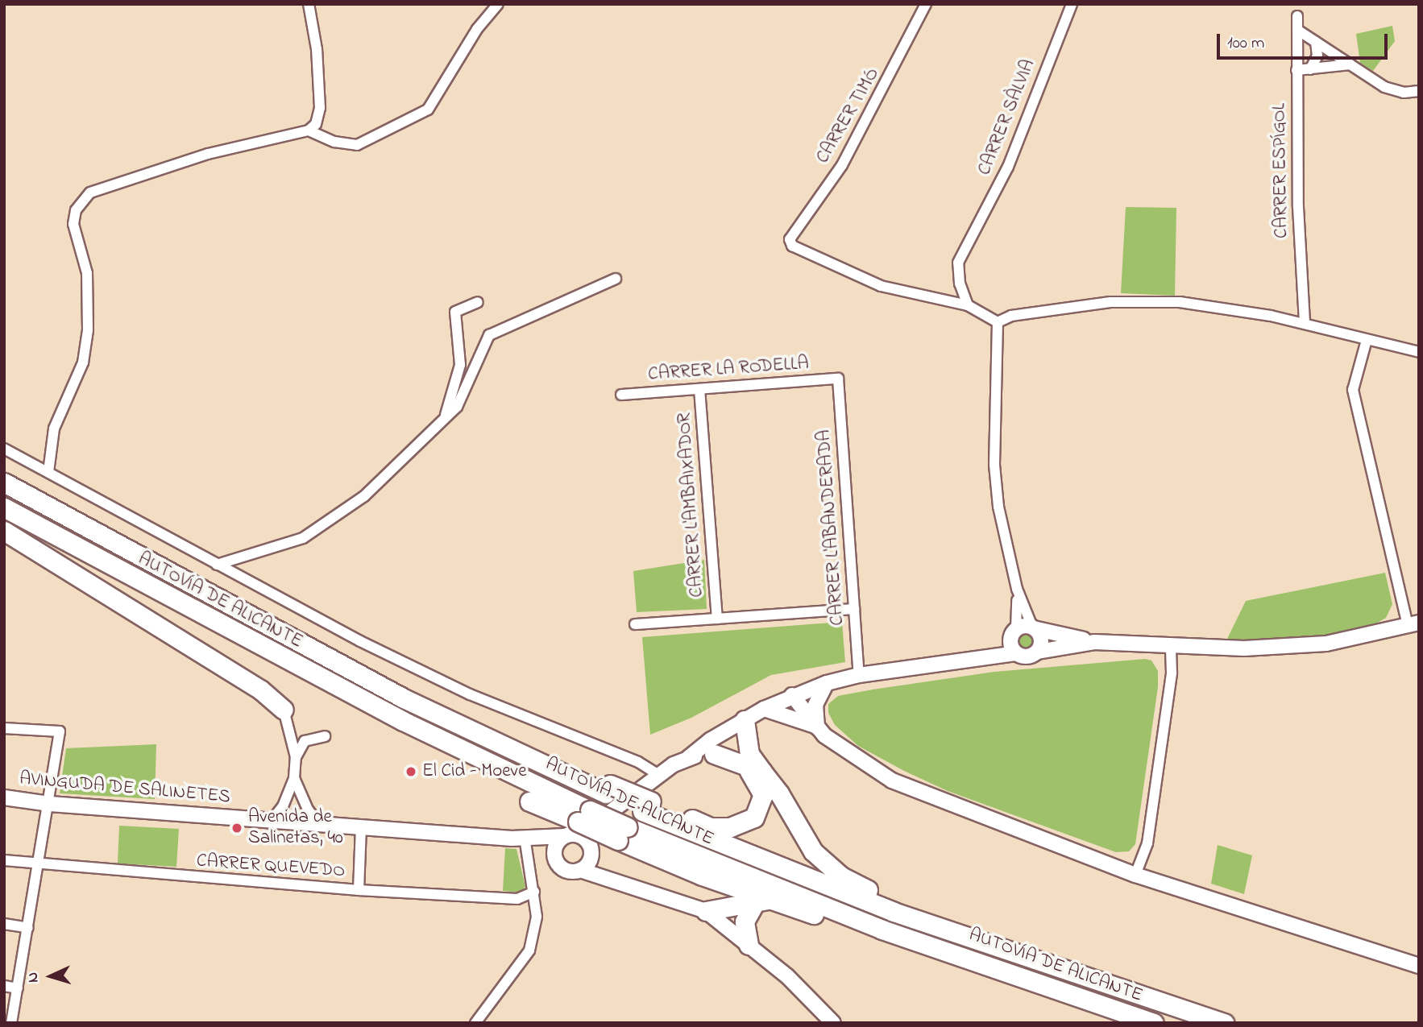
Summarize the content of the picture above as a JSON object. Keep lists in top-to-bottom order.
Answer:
{
  "streets": {
    "highway": ["AUTOVÍA DE ALICANTE"],
    "street": [
      "CARRER TIMÓ",
      "CARRER SÀLVIA",
      "CARRER ESPÍGOL",
      "CARRER LA RODELLA",
      "CARRER L'AMBAIXADOR",
      "CARRER L'ABANDERADA",
      "AVINGUDA DE SALINETES",
      "CARRER QUEVEDO"
    ]
  },
  "crossings": [
    ["CARRER TIMÓ", "CARRER SÀLVIA"],
    ["CARRER LA RODELLA", "CARRER L'AMBAIXADOR"],
    ["CARRER LA RODELLA", "CARRER L'ABANDERADA"],
    ["AUTOVÍA DE ALICANTE", "AVINGUDA DE SALINETES"]
  ],
  "places": ["El Cid - Moeve", "Avenida de Salinetas, 40"],
  "scale_bar": "100 m",
  "north": "left"
}
